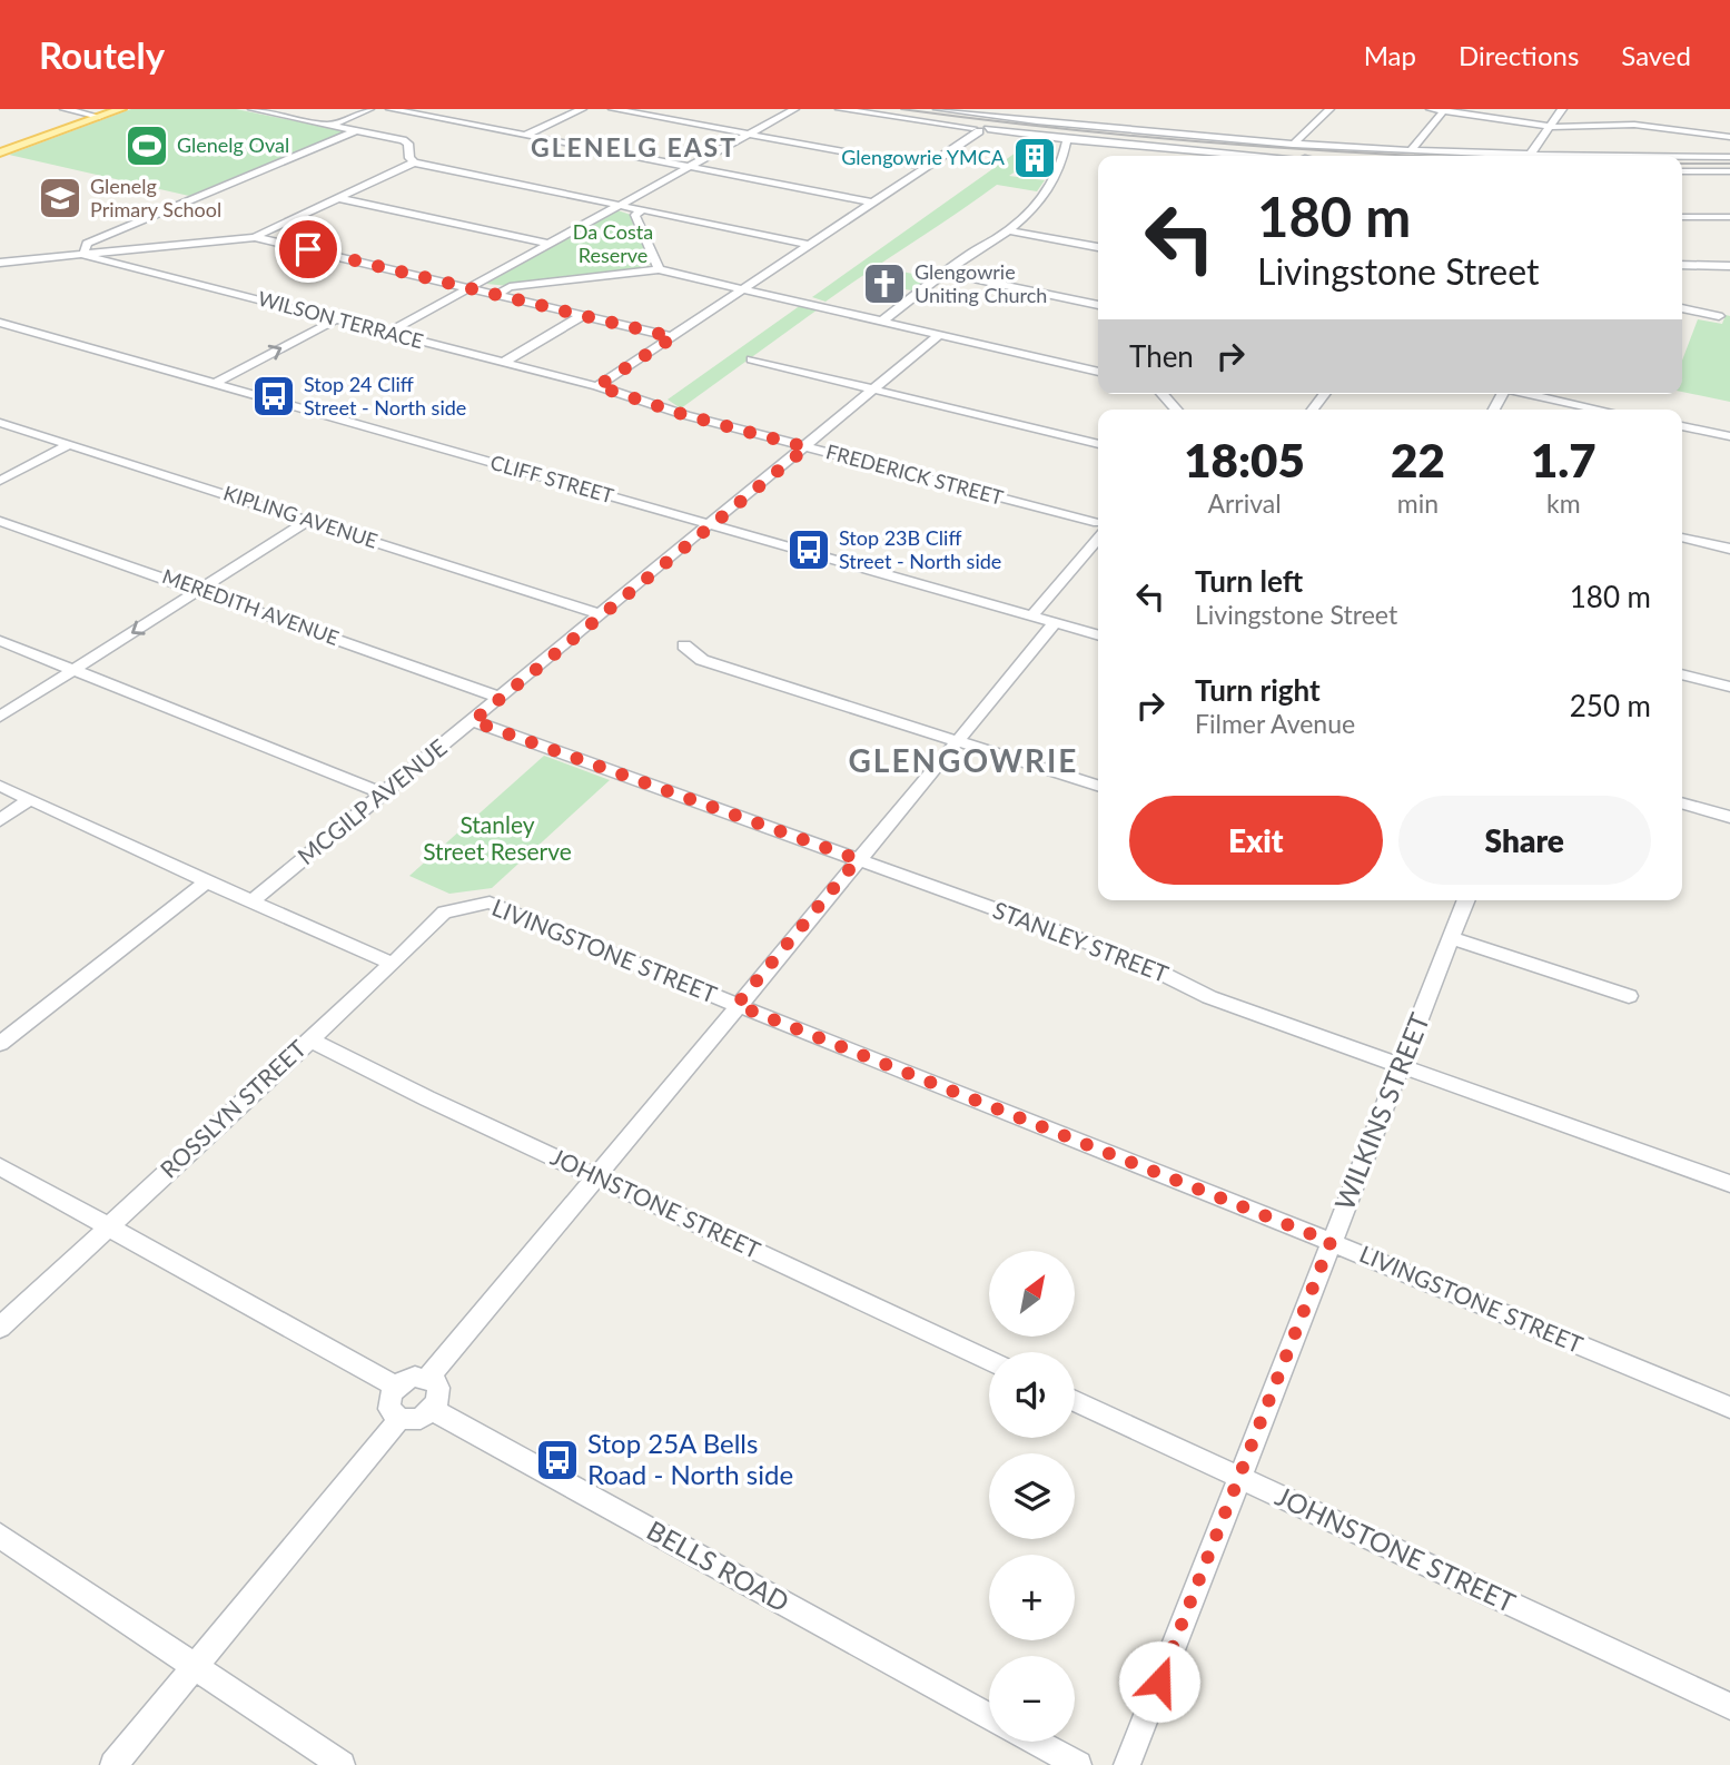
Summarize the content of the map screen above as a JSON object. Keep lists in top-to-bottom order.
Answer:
{
  "streets": {
    "street": [
      "WILSON TERRACE",
      "FREDERICK STREET",
      "CLIFF STREET",
      "KIPLING AVENUE",
      "MEREDITH AVENUE",
      "MCGILP AVENUE",
      "STANLEY STREET",
      "LIVINGSTONE STREET",
      "ROSSLYN STREET",
      "WILKINS STREET",
      "JOHNSTONE STREET",
      "BELLS ROAD"
    ]
  },
  "crossings": [
    ["WILSON TERRACE", "FREDERICK STREET"],
    ["FREDERICK STREET", "MCGILP AVENUE"],
    ["CLIFF STREET", "MCGILP AVENUE"],
    ["KIPLING AVENUE", "MCGILP AVENUE"],
    ["MEREDITH AVENUE", "MCGILP AVENUE"],
    ["MCGILP AVENUE", "STANLEY STREET"],
    ["STANLEY STREET", "WILKINS STREET"],
    ["LIVINGSTONE STREET", "ROSSLYN STREET"],
    ["LIVINGSTONE STREET", "WILKINS STREET"],
    ["ROSSLYN STREET", "JOHNSTONE STREET"],
    ["WILKINS STREET", "JOHNSTONE STREET"]
  ],
  "districts": ["GLENELG EAST", "GLENGOWRIE"],
  "parks": ["Da Costa Reserve", "Stanley Street Reserve"],
  "places": {
    "sports": ["Glenelg Oval"],
    "building": ["Glengowrie YMCA"],
    "school or university": ["Glenelg Primary School"],
    "church": ["Glengowrie Uniting Church"],
    "bus stop": ["Stop 24 Cliff Street - North side", "Stop 23B Cliff Street - North side", "Stop 25A Bells Road - North side"]
  },
  "north": "top right",
  "page": {
    "header": "Routely",
    "nav": ["Map", "Directions", "Saved"],
    "turn": ["180 m", "Livingstone Street"],
    "then": "Then",
    "eta": [
      "18:05",
      "Arrival",
      "22",
      "min",
      "1.7",
      "km"
    ],
    "list": [
      {
        "name": "Turn left",
        "note": "Livingstone Street",
        "value": "180 m"
      },
      {
        "name": "Turn right",
        "note": "Filmer Avenue",
        "value": "250 m"
      }
    ],
    "buttons": ["Exit", "Share"],
    "map_buttons": ["+", "−"]
  }
}
